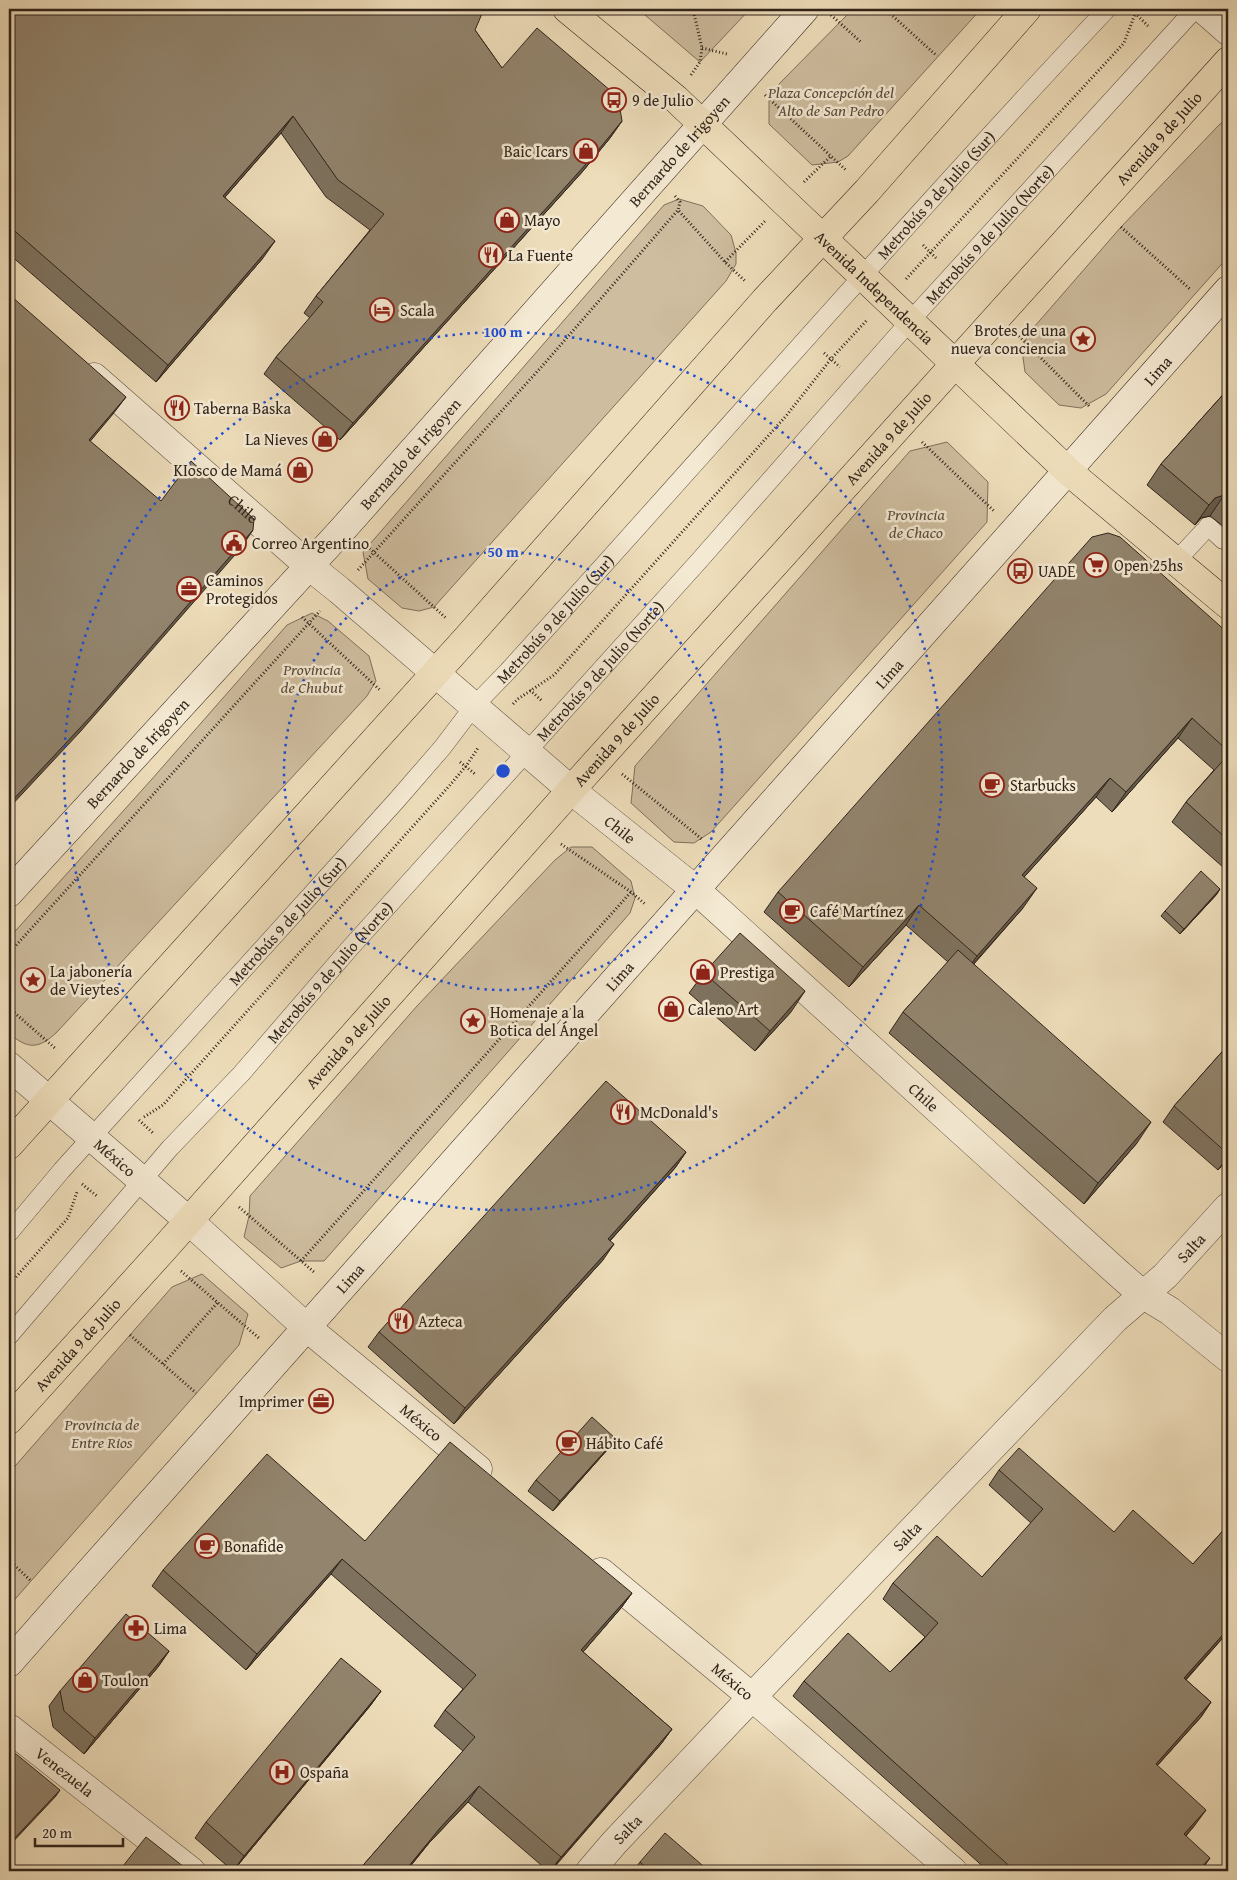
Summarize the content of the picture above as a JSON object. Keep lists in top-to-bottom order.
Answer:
{
  "streets": {
    "main road": ["Avenida 9 de Julio", "Avenida Independencia"],
    "street": [
      "Bernardo de Irigoyen",
      "Lima",
      "Chile",
      "México",
      "Salta",
      "Venezuela"
    ],
    "lane": ["Metrobús 9 de Julio (Sur)", "Metrobús 9 de Julio (Norte)"]
  },
  "crossings": [
    ["Avenida 9 de Julio", "Avenida Independencia"],
    ["Avenida 9 de Julio", "Chile"],
    ["Avenida 9 de Julio", "México"],
    ["Bernardo de Irigoyen", "Avenida Independencia"],
    ["Bernardo de Irigoyen", "Chile"],
    ["Metrobús 9 de Julio (Sur)", "Avenida Independencia"],
    ["Metrobús 9 de Julio (Sur)", "Chile"],
    ["Metrobús 9 de Julio (Sur)", "México"],
    ["Metrobús 9 de Julio (Norte)", "Avenida Independencia"],
    ["Metrobús 9 de Julio (Norte)", "Chile"],
    ["Metrobús 9 de Julio (Norte)", "México"],
    ["Avenida Independencia", "Lima"],
    ["Lima", "Chile"],
    ["Lima", "México"],
    ["Chile", "Salta"],
    ["México", "Salta"]
  ],
  "parks": [
    "Plaza Concepción del Alto de San Pedro",
    "Provincia de Chaco",
    "Provincia de Chubut",
    "Provincia de Entre Rios"
  ],
  "places": {
    "bus stop": ["9 de Julio", "UADE"],
    "shop": [
      "Baic Icars",
      "Mayo",
      "La Nieves",
      "KIosco de Mamá",
      "Prestiga",
      "Caleno Art",
      "Toulon"
    ],
    "restaurant": [
      "La Fuente",
      "Taberna Baska",
      "McDonald's",
      "Azteca"
    ],
    "hotel": ["Scala"],
    "place": ["Brotes de una nueva conciencia", "La jabonería de Vieytes", "Homenaje a la Botica del Ángel"],
    "public building": ["Correo Argentino"],
    "supermarket": ["Open 25hs"],
    "office": ["Caminos Protegidos", "Imprimer"],
    "cafe": [
      "Starbucks",
      "Café Martínez",
      "Hábito Café",
      "Bonafide"
    ],
    "pharmacy": ["Lima"],
    "hospital": ["Ospaña"]
  },
  "scale_bar": "20 m",
  "rings": ["100 m", "50 m"]
}
